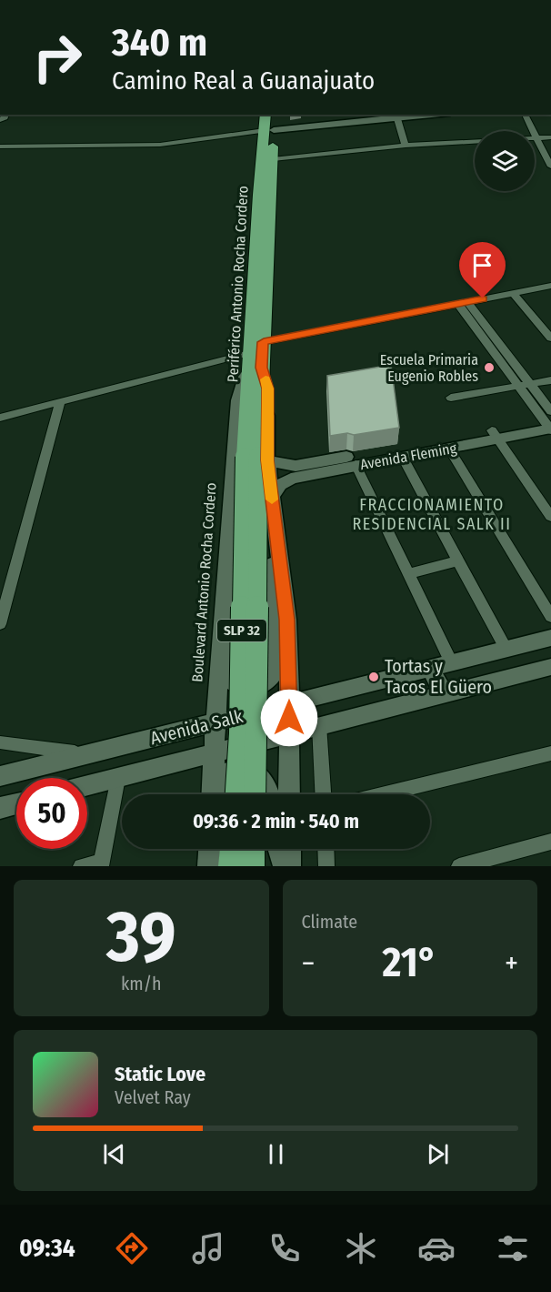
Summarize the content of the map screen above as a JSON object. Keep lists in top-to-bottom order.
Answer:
{
  "streets": {
    "highway": ["Periférico Antonio Rocha Cordero", "SLP 32"],
    "main road": ["Avenida Fleming", "Boulevard Antonio Rocha Cordero", "Avenida Salk"]
  },
  "crossings": [
    ["Periférico Antonio Rocha Cordero", "Avenida Fleming"],
    ["Periférico Antonio Rocha Cordero", "Boulevard Antonio Rocha Cordero"],
    ["Periférico Antonio Rocha Cordero", "SLP 32"],
    ["Avenida Fleming", "SLP 32"],
    ["Boulevard Antonio Rocha Cordero", "Avenida Salk"]
  ],
  "districts": ["FRACCIONAMIENTO RESIDENCIAL SALK II"],
  "places": ["Escuela Primaria Eugenio Robles", "Tortas y Tacos El Güero"],
  "page": {
    "turn": ["340 m", "Camino Real a Guanajuato"],
    "limit": "50",
    "trip": "09:36 · 2 min · 540 m",
    "tile": [
      ["39", "km/h"],
      "Climate"
    ],
    "heat": ["−", "21°", "+"],
    "song": ["Static Love", "Velvet Ray"],
    "tabs": "09:34"
  }
}
